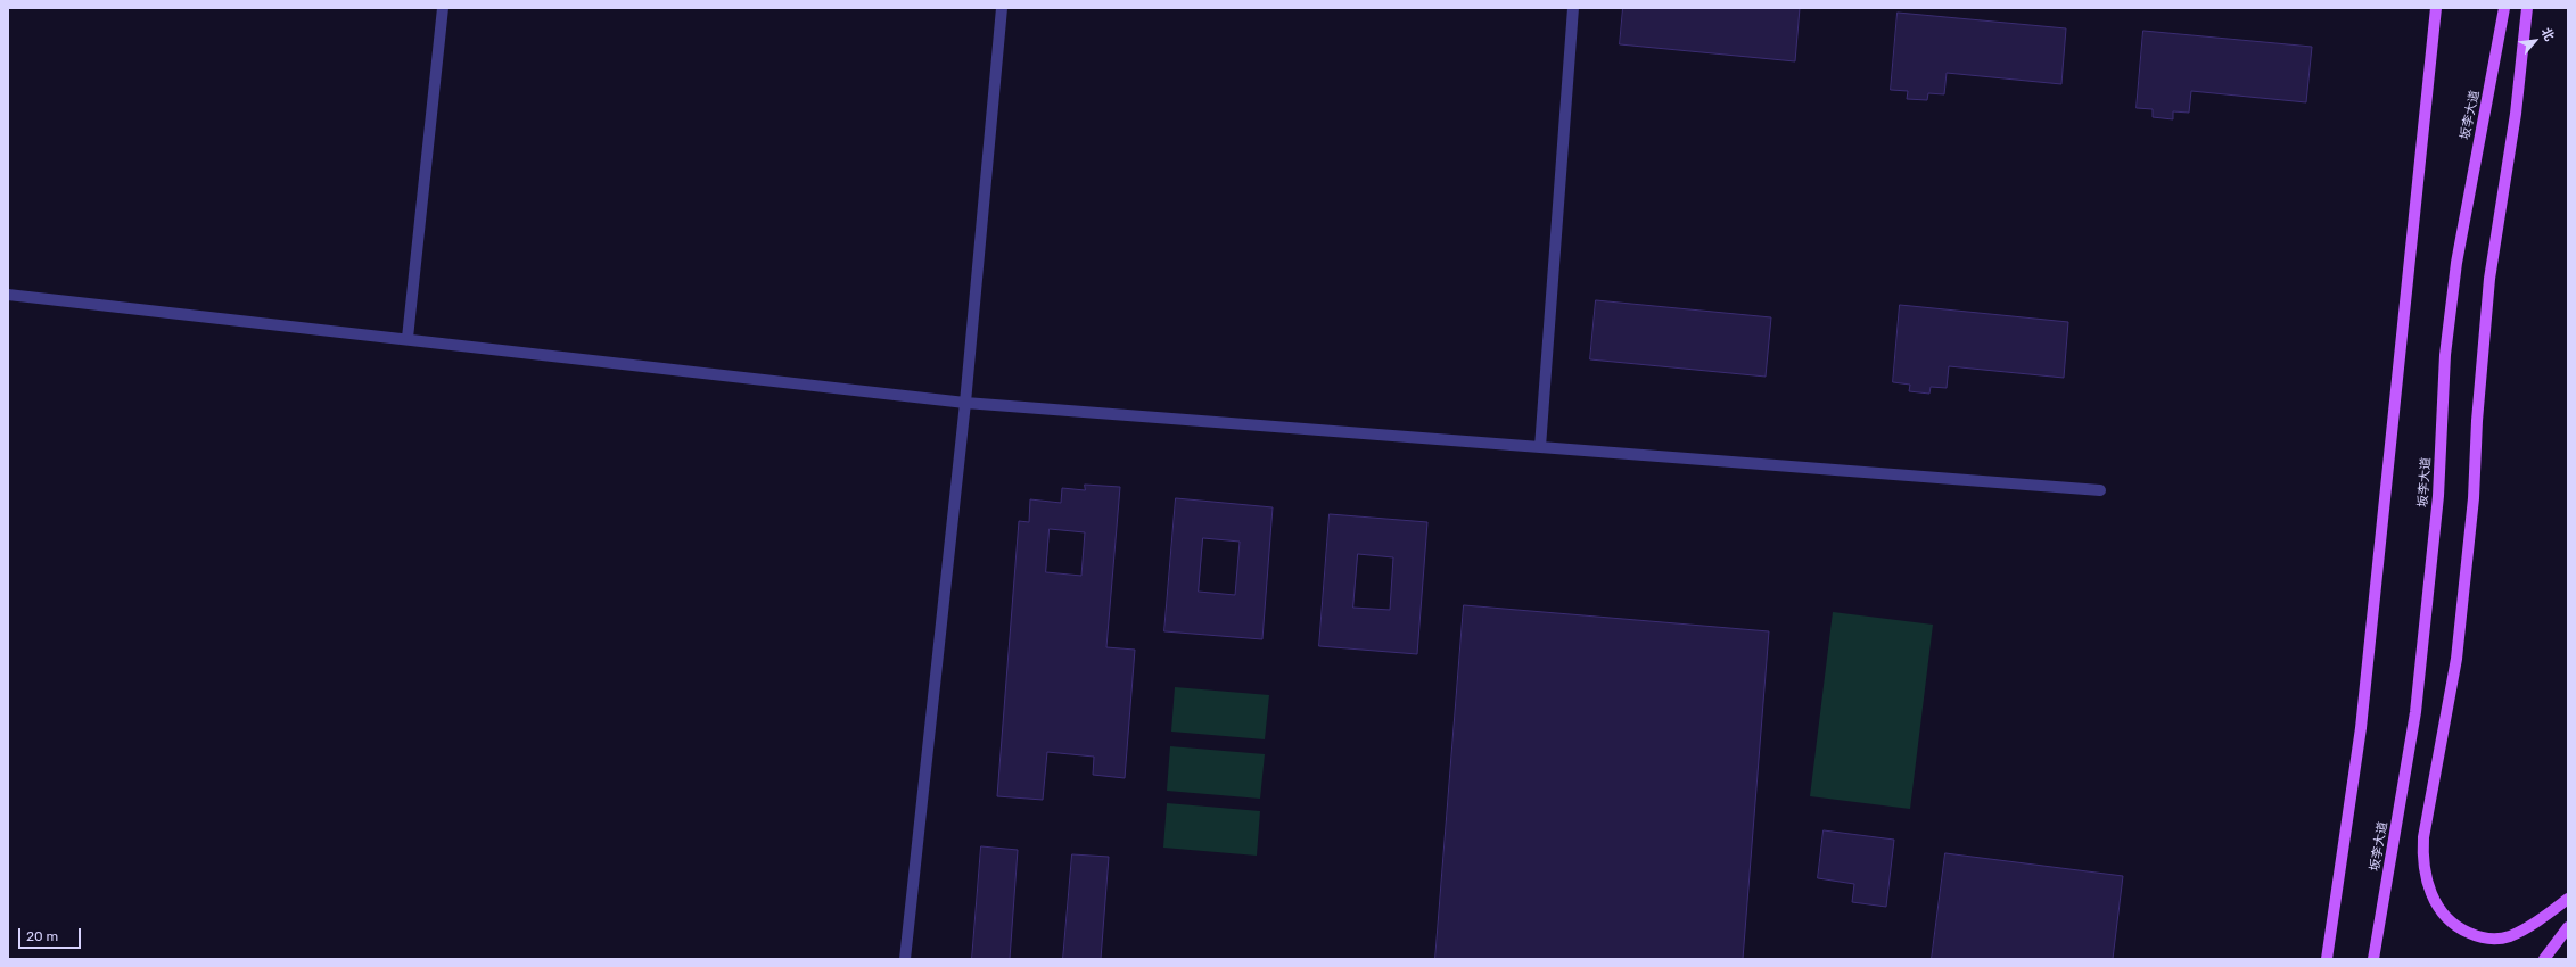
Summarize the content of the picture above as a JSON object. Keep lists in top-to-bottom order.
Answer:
{
  "streets": {
    "main road": ["坂李大道"]
  },
  "scale_bar": "20 m",
  "north": "top right"
}
